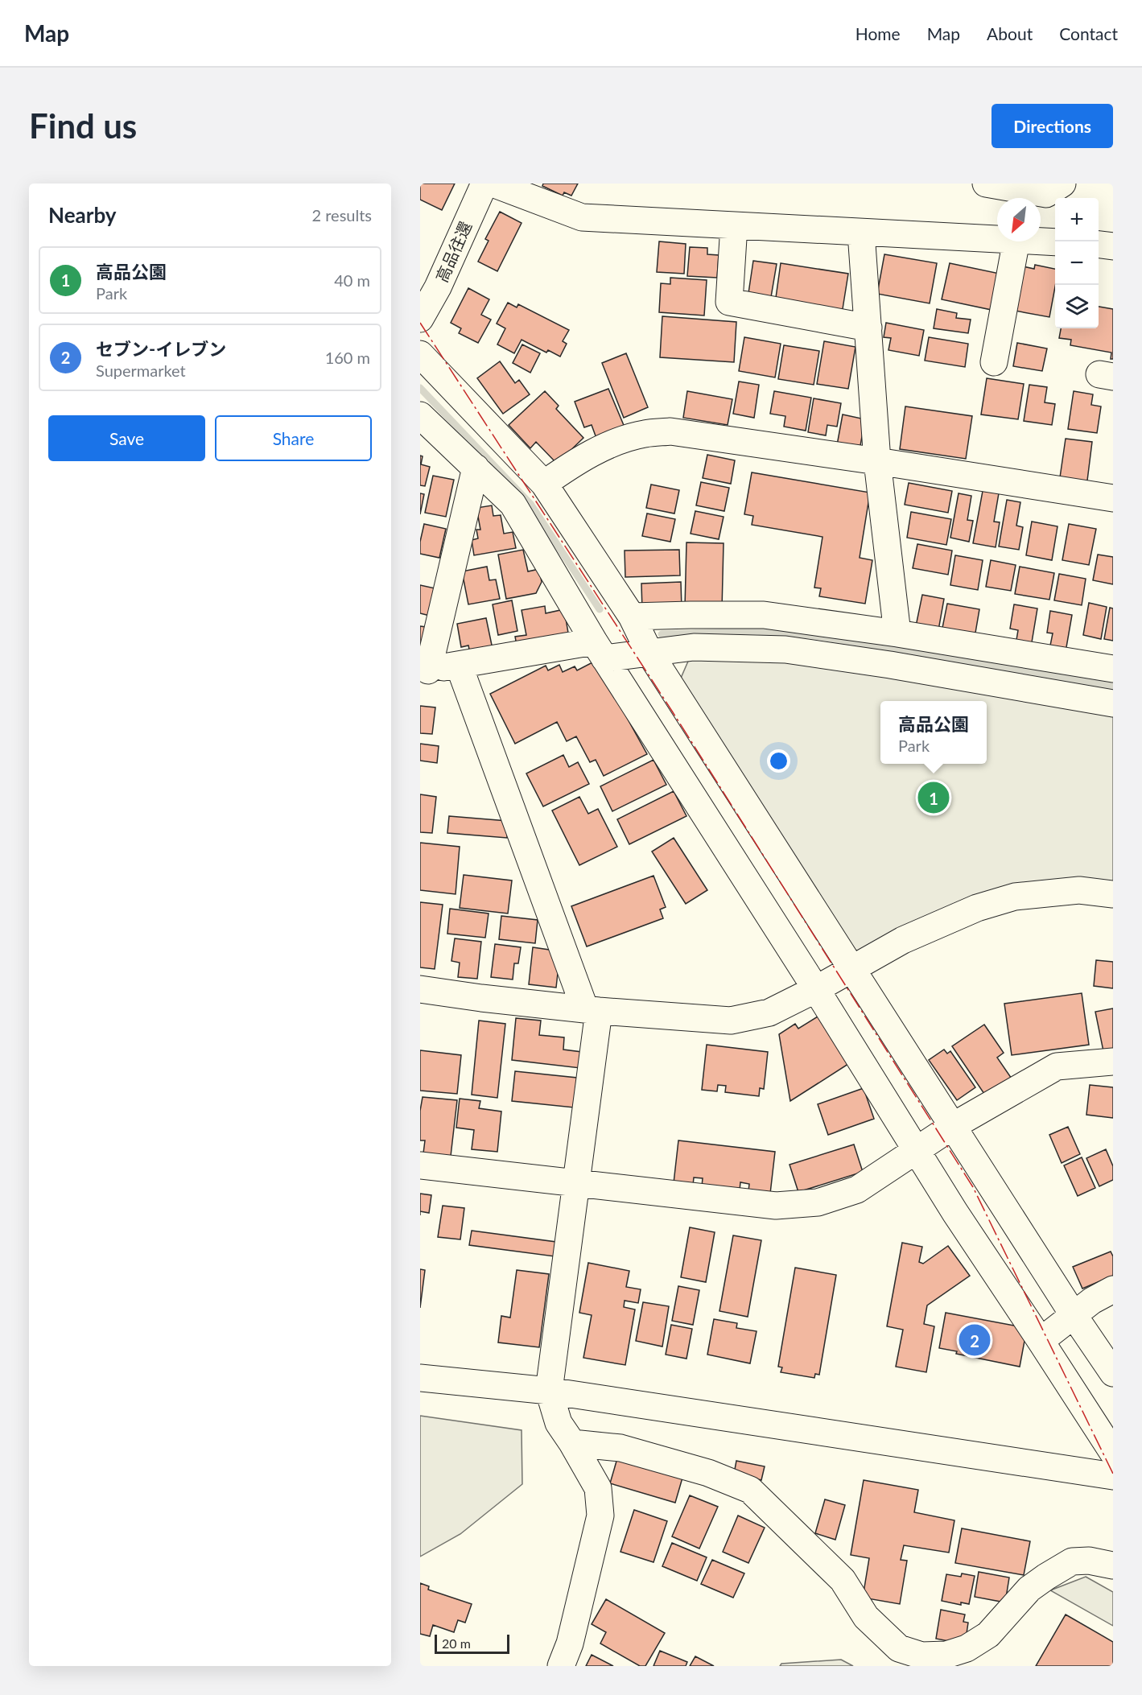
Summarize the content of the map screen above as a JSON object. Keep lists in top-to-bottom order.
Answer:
{
  "streets": {
    "street": ["高品往還"]
  },
  "scale_bar": "20 m",
  "north": "bottom left",
  "page": {
    "header": "Map",
    "nav": [
      "Home",
      "Map",
      "About",
      "Contact"
    ],
    "buttons": [
      "Directions",
      ["Save", "Share"]
    ],
    "title": "Find us",
    "heading": ["Nearby", "2 results"],
    "map_buttons": ["+", "−"],
    "list": [
      {
        "mark": "1",
        "name": "高品公園",
        "note": "Park",
        "value": "40 m"
      },
      {
        "mark": "2",
        "name": "セブン-イレブン",
        "note": "Supermarket",
        "value": "160 m"
      }
    ],
    "popup": ["高品公園", "Park"],
    "pins": ["1", "2"],
    "scale": "20 m"
  }
}
